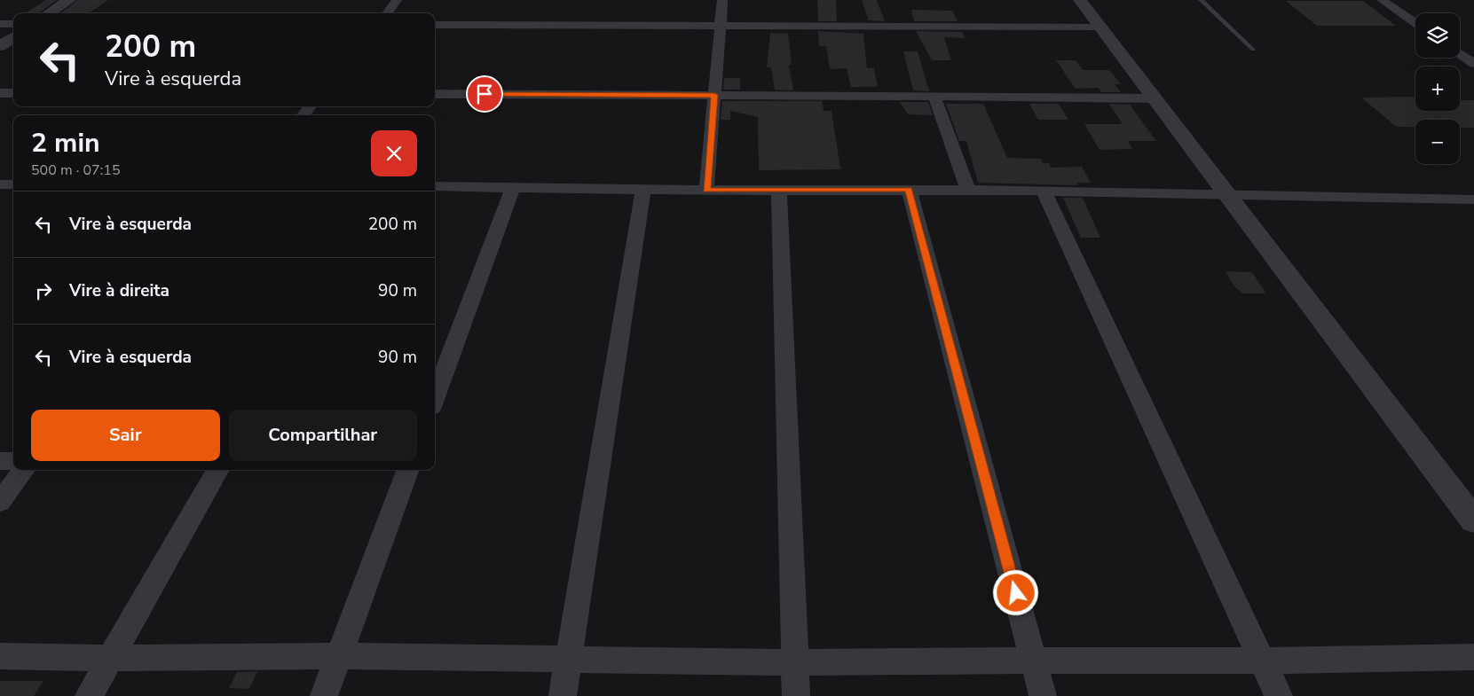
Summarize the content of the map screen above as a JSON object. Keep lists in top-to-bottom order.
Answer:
{
  "page": {
    "map_buttons": ["+", "−"],
    "turn": ["200 m", "Vire à esquerda"],
    "heading": ["2 min", "500 m · 07:15"],
    "list": [
      {
        "name": "Vire à esquerda",
        "value": "200 m"
      },
      {
        "name": "Vire à direita",
        "value": "90 m"
      },
      {
        "name": "Vire à esquerda",
        "value": "90 m"
      }
    ],
    "buttons": ["Sair", "Compartilhar"]
  }
}
